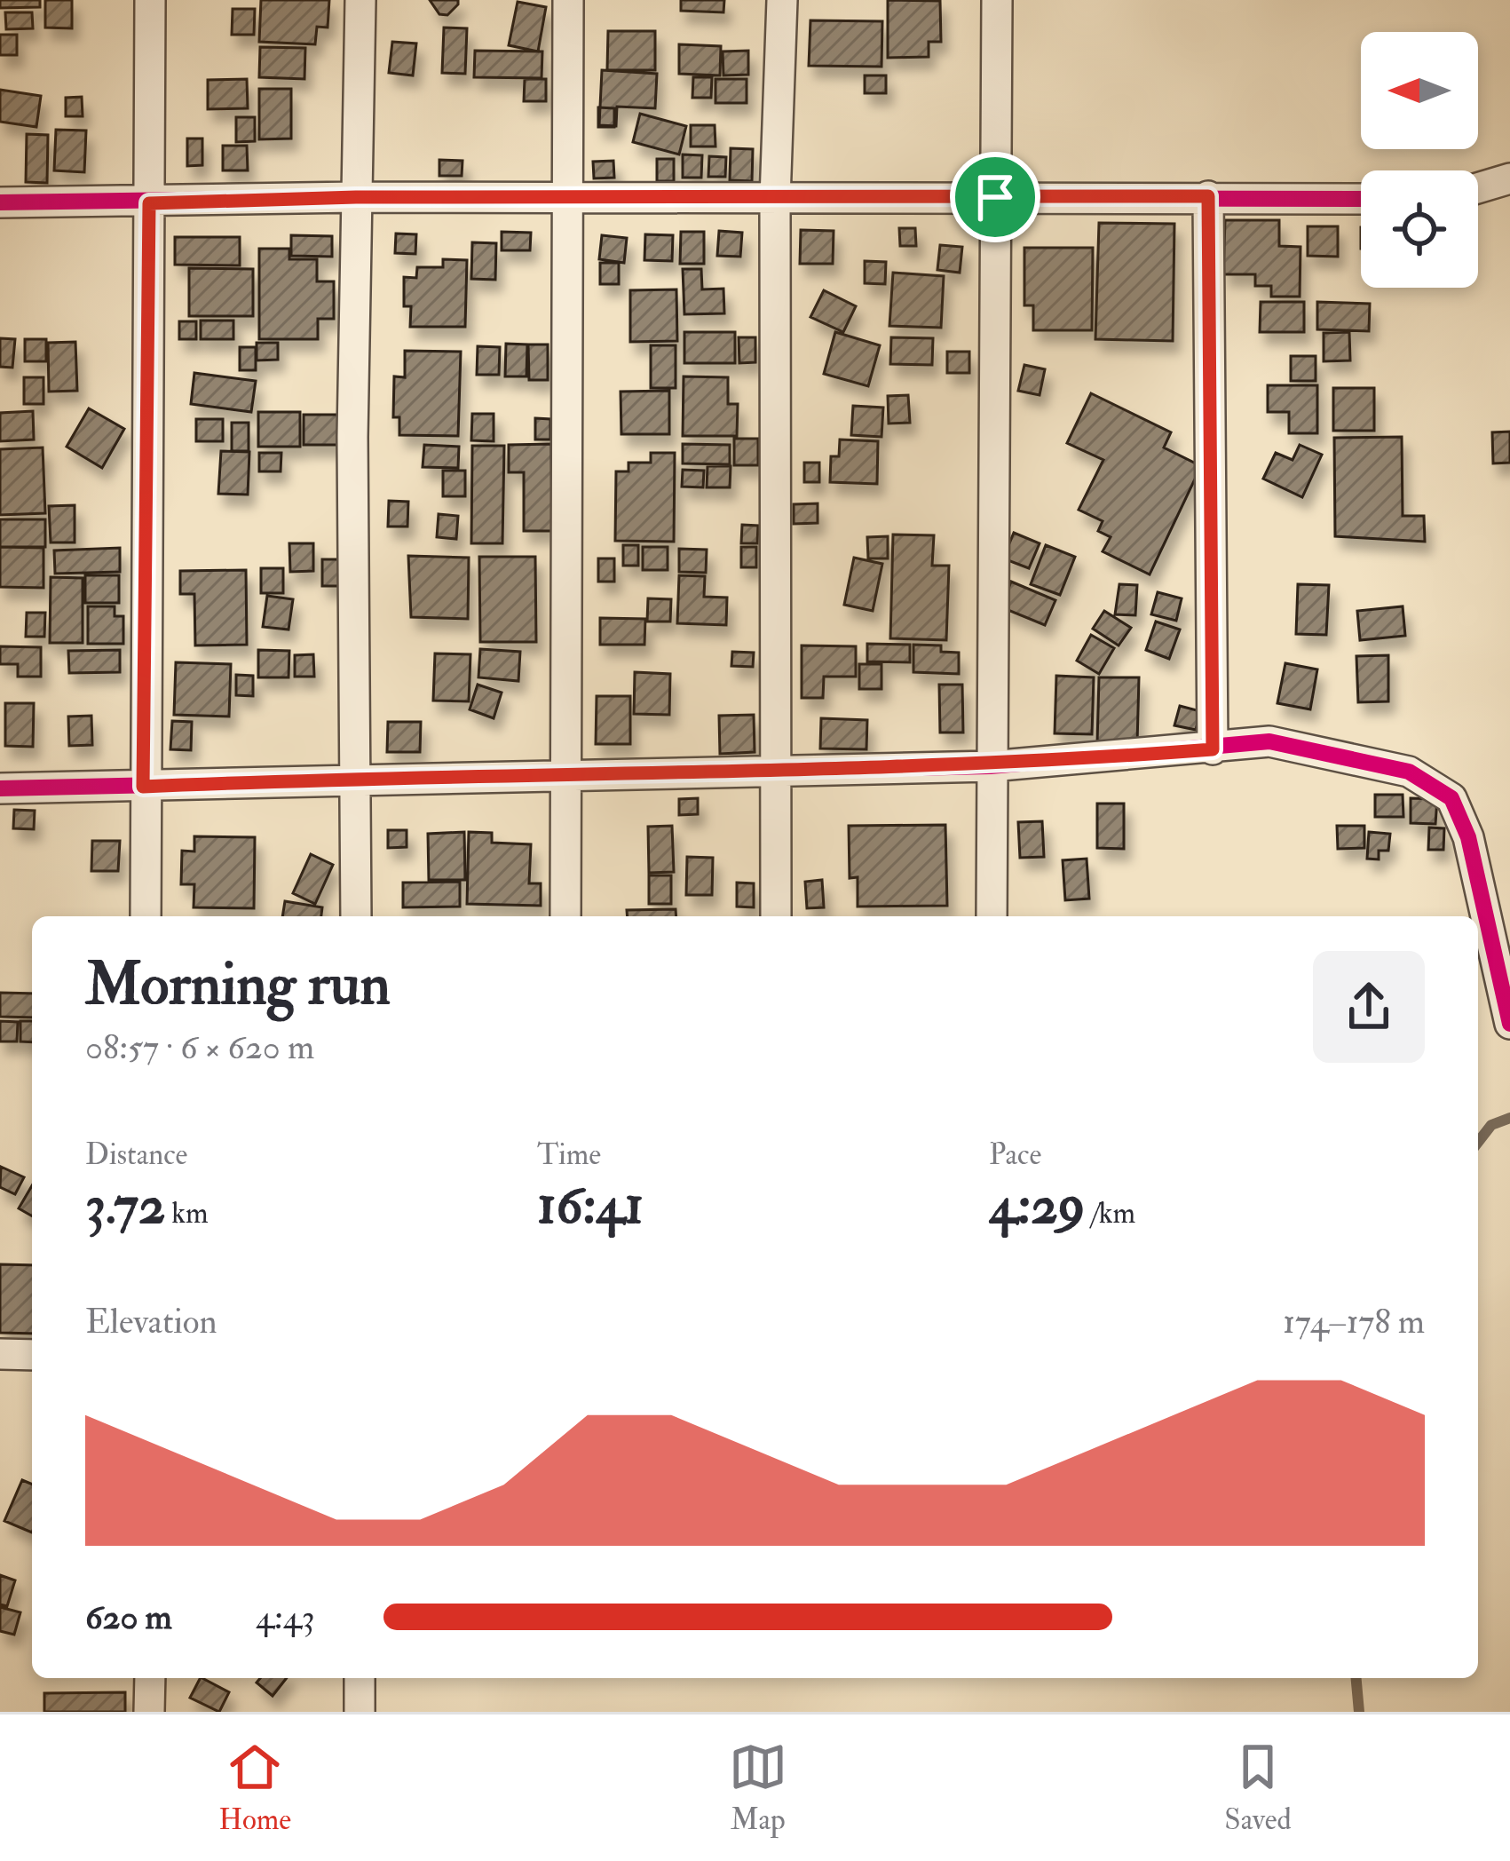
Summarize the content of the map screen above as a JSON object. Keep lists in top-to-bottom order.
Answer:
{
  "north": "left",
  "page": {
    "heading": ["Morning run", "08:57 · 6 × 620 m"],
    "stats": [
      ["Distance", "3.72 km"],
      ["Time", "16:41"],
      ["Pace", "4:29 /km"]
    ],
    "chart": ["Elevation", "174–178 m"],
    "list": [
      {
        "name": "620 m",
        "note": "4:43"
      }
    ],
    "tabs": ["Home", "Map", "Saved"]
  }
}
